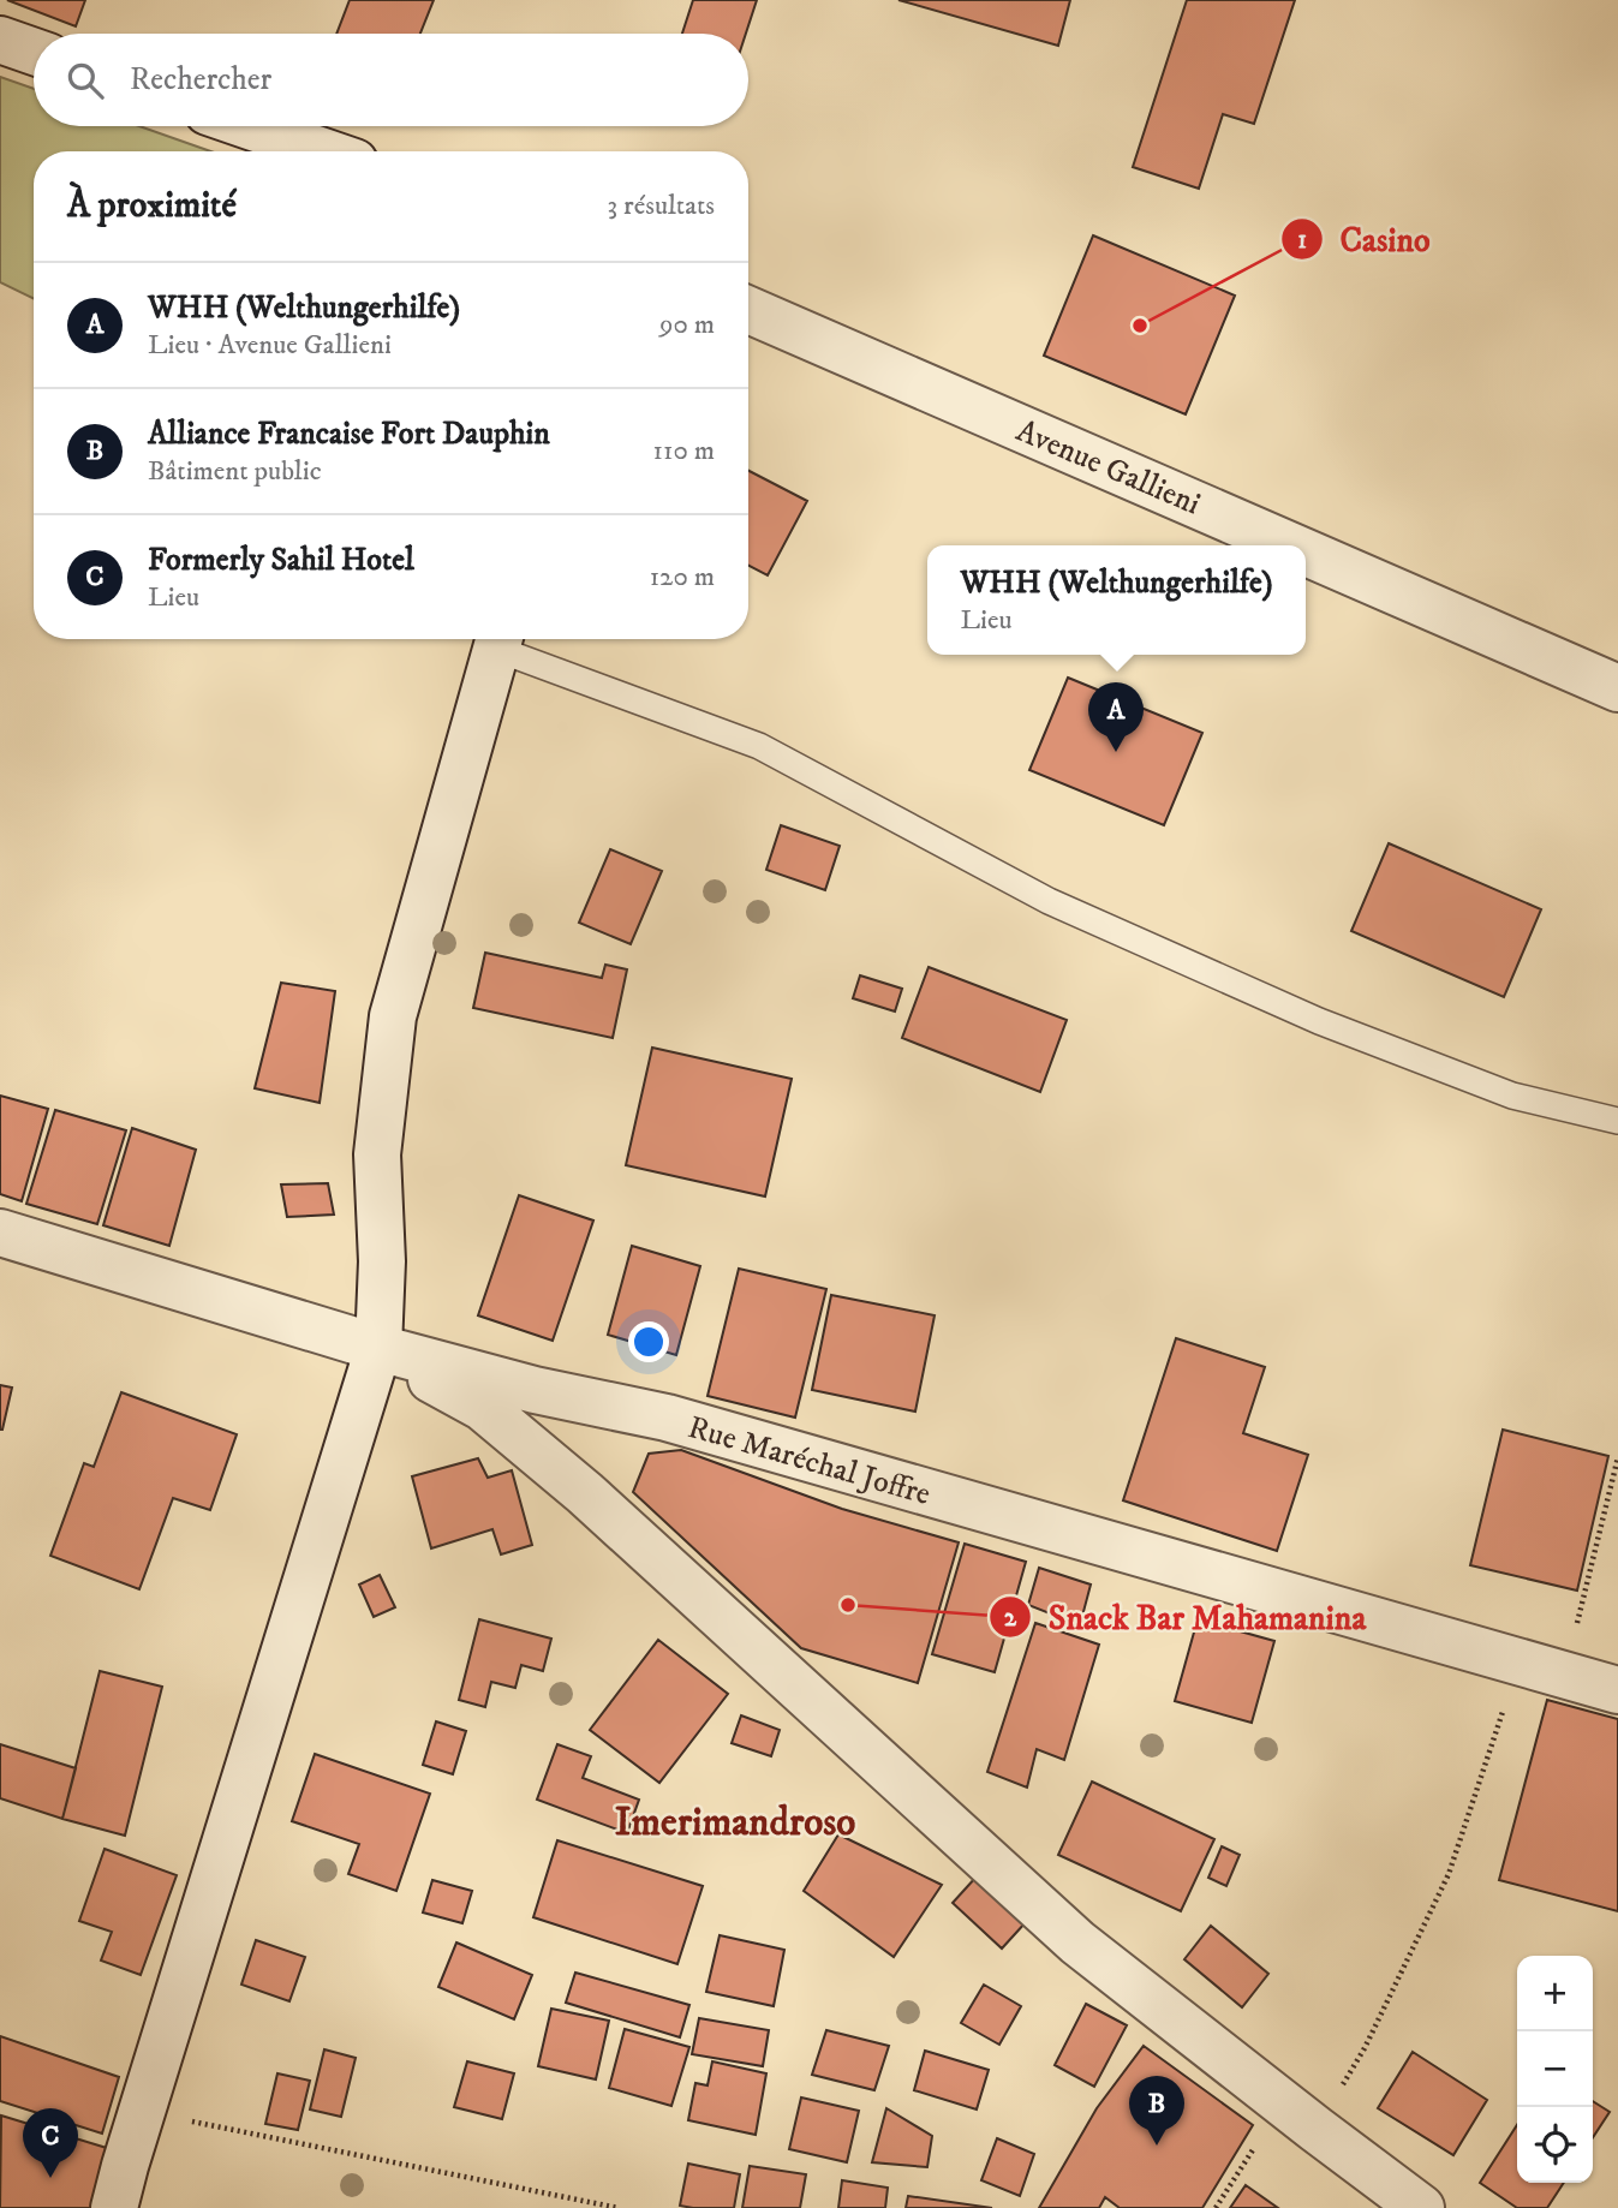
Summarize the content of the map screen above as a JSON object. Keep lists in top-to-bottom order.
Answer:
{
  "streets": {
    "street": ["Avenue Gallieni", "Rue Maréchal Joffre"]
  },
  "districts": ["Imerimandroso"],
  "places": ["Casino", "Snack Bar Mahamanina"],
  "page": {
    "search": "Rechercher",
    "heading": ["À proximité", "3 résultats"],
    "list": [
      {
        "mark": "A",
        "name": "WHH (Welthungerhilfe)",
        "note": "Lieu · Avenue Gallieni",
        "value": "90 m"
      },
      {
        "mark": "B",
        "name": "Alliance Francaise Fort Dauphin",
        "note": "Bâtiment public",
        "value": "110 m"
      },
      {
        "mark": "C",
        "name": "Formerly Sahil Hotel",
        "note": "Lieu",
        "value": "120 m"
      }
    ],
    "popup": ["WHH (Welthungerhilfe)", "Lieu"],
    "pins": ["A", "B", "C"],
    "map_buttons": ["+", "−"]
  }
}
